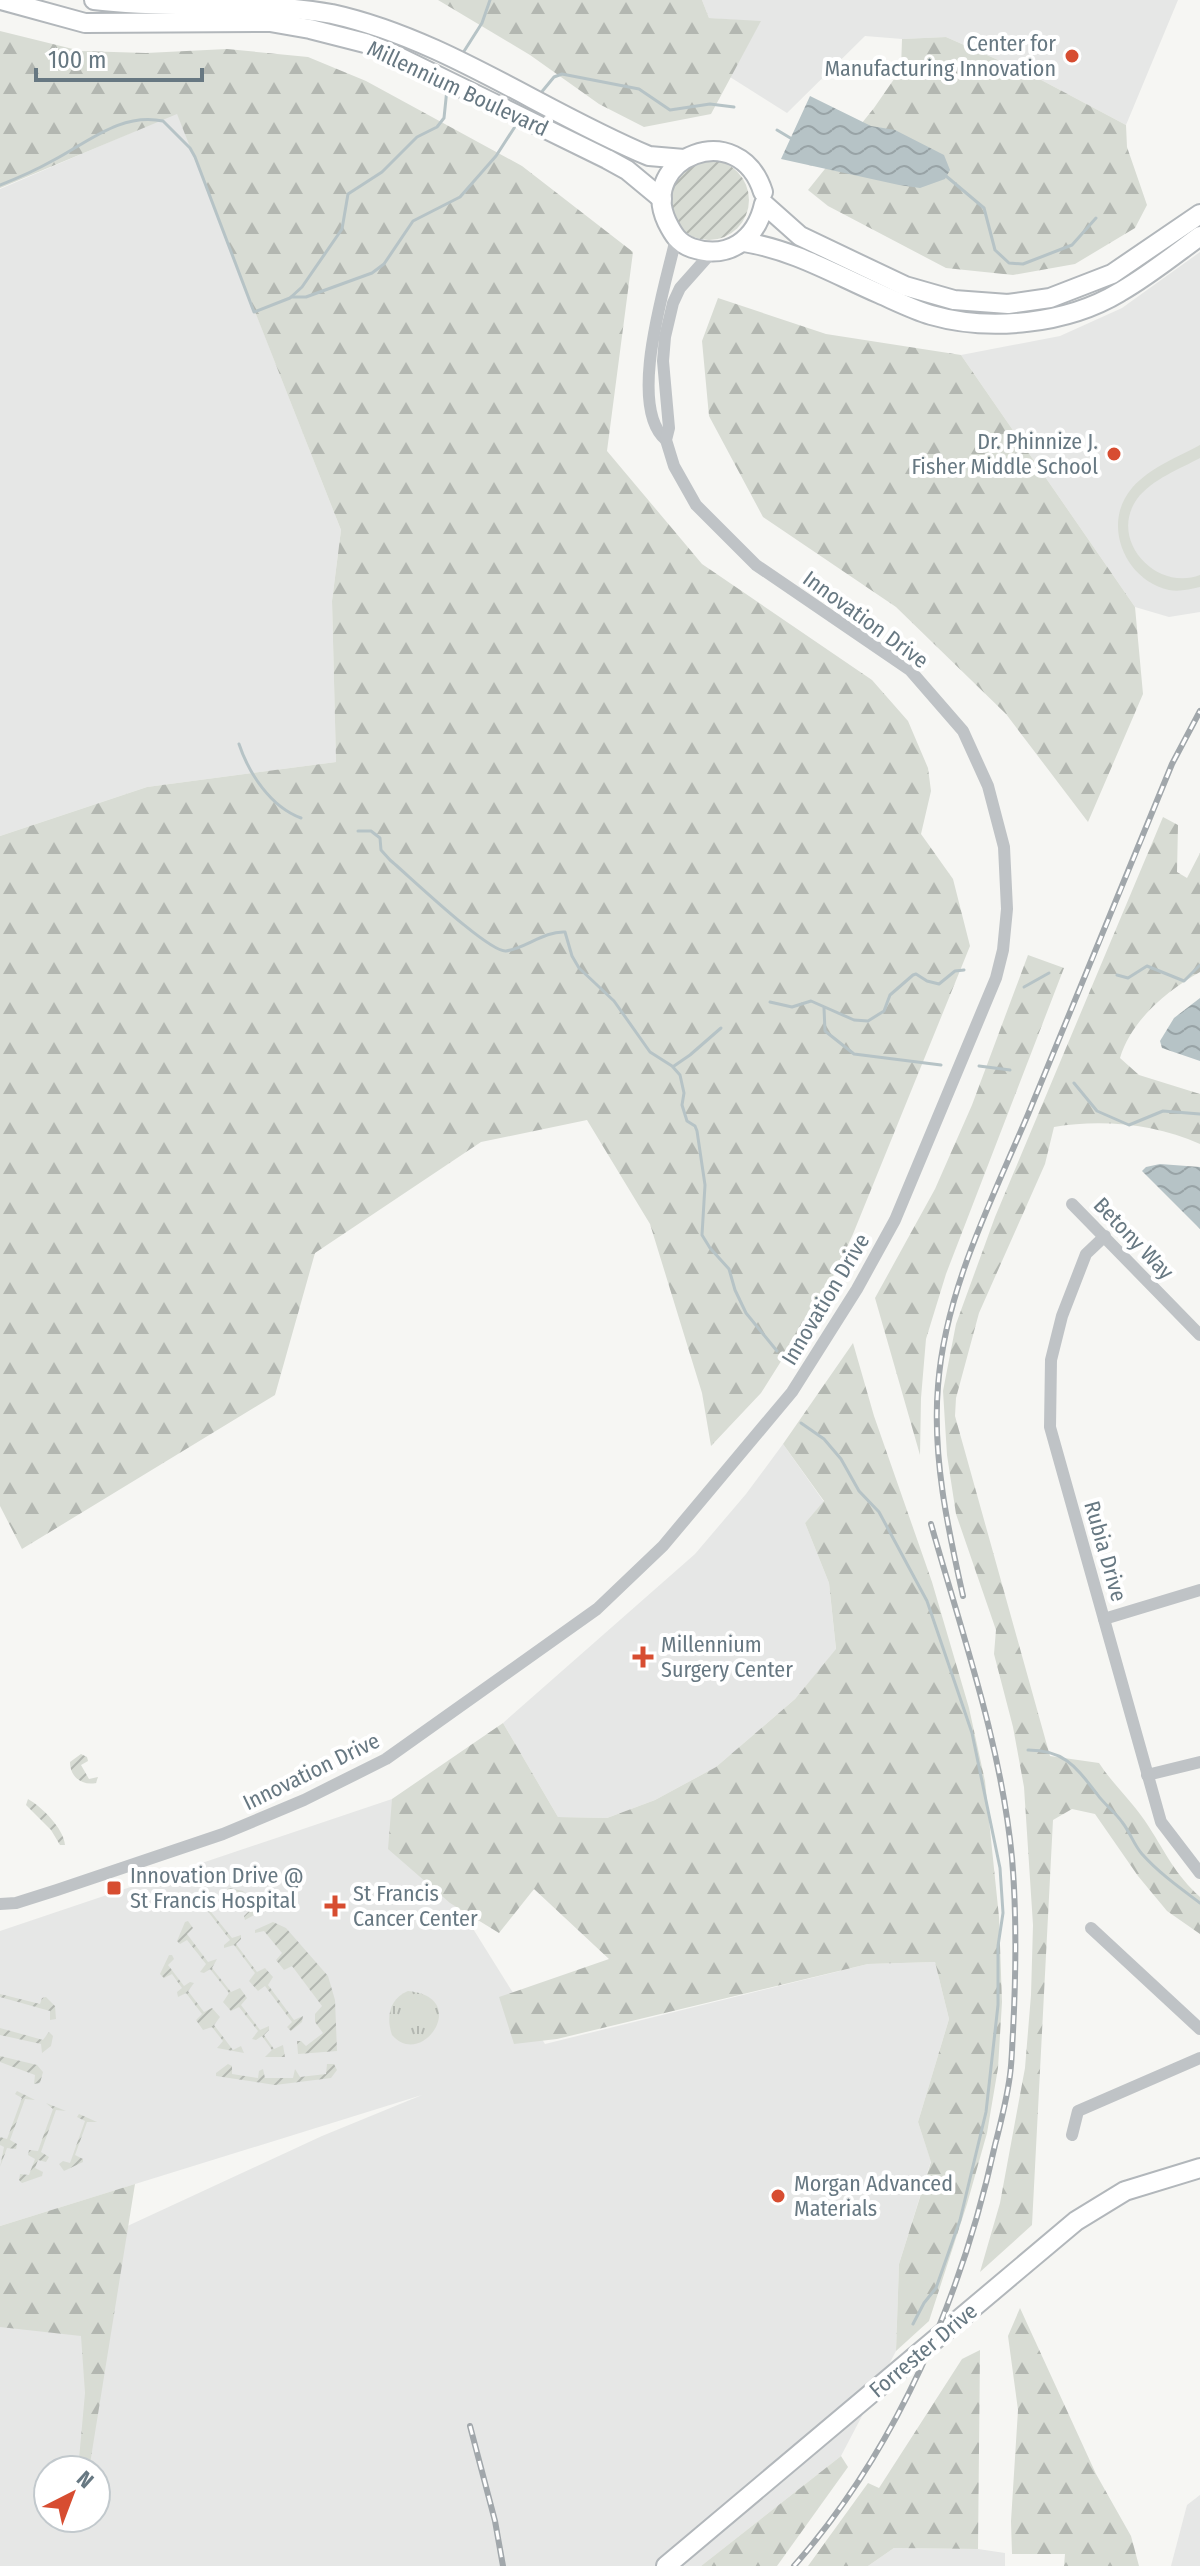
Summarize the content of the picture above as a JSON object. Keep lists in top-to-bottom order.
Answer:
{
  "streets": {
    "street": [
      "Millennium Boulevard",
      "Innovation Drive",
      "Betony Way",
      "Rubia Drive",
      "Forrester Drive"
    ]
  },
  "crossings": [
    ["Millennium Boulevard", "Innovation Drive"],
    ["Betony Way", "Rubia Drive"]
  ],
  "places": {
    "other": ["Center for Manufacturing Innovation", "Dr. Phinnize J. Fisher Middle School", "Morgan Advanced Materials"],
    "health": ["Millennium Surgery Center", "St Francis Cancer Center"],
    "transit": ["Innovation Drive @ St Francis Hospital"]
  },
  "scale_bar": "100 m",
  "north": "top right"
}
